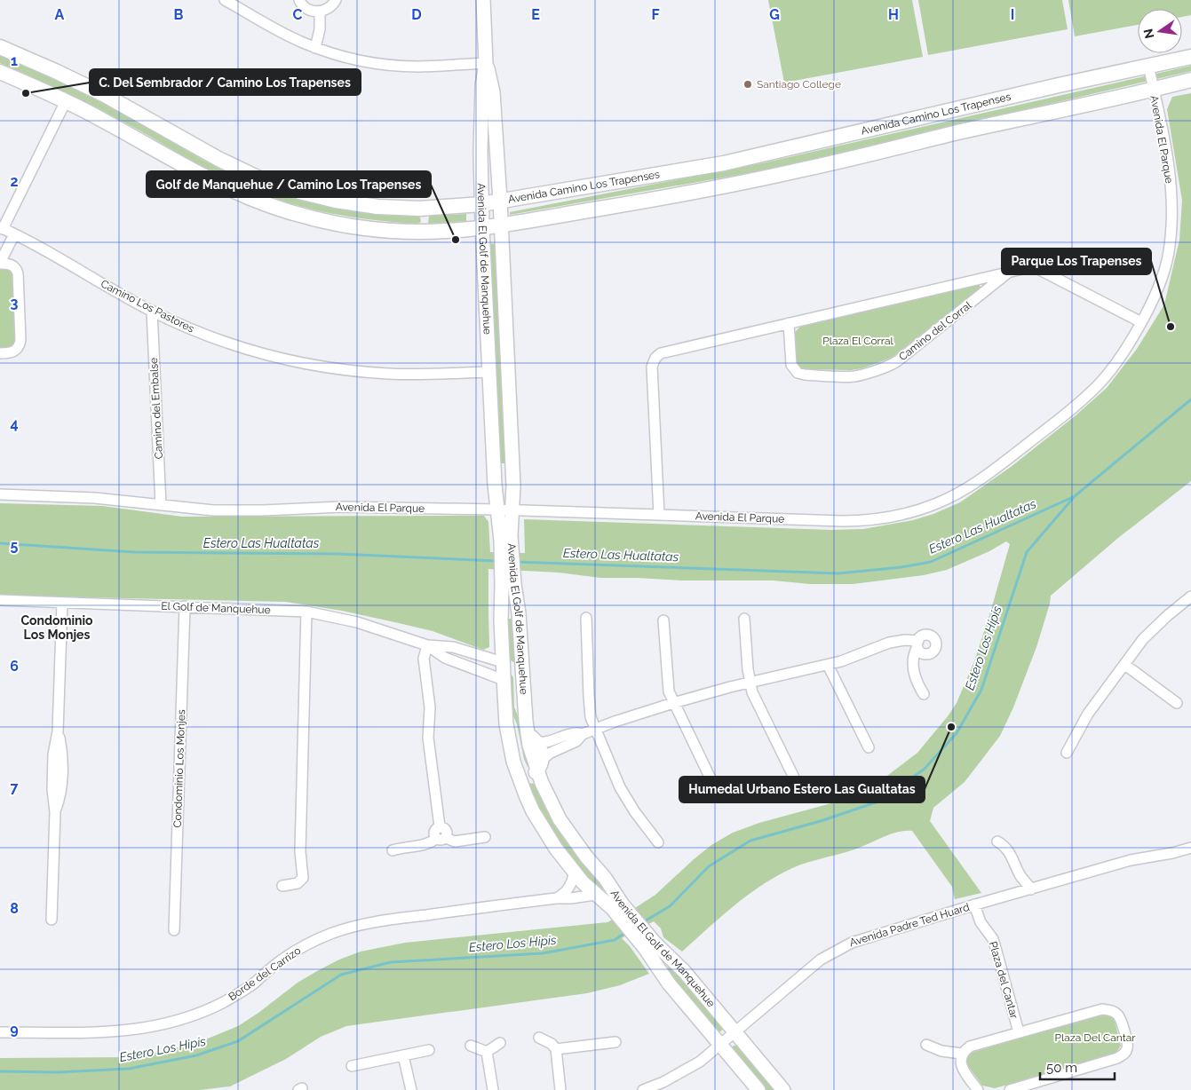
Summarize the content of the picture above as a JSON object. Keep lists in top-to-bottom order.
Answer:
{
  "streets": {
    "main road": ["Avenida Camino Los Trapenses"],
    "street": [
      "Avenida El Parque",
      "Avenida El Golf de Manquehue",
      "Camino Los Pastores",
      "Camino del Corral",
      "Camino del Embalse",
      "El Golf de Manquehue",
      "Condominio Los Monjes",
      "Avenida Padre Ted Huard",
      "Borde del Carrizo",
      "Plaza del Cantar"
    ]
  },
  "crossings": [
    ["Avenida Camino Los Trapenses", "Avenida El Parque"],
    ["Avenida Camino Los Trapenses", "Avenida El Golf de Manquehue"],
    ["Avenida El Parque", "Avenida El Golf de Manquehue"],
    ["Avenida El Parque", "Camino del Corral"],
    ["Avenida El Parque", "Camino del Embalse"],
    ["Avenida El Golf de Manquehue", "Camino Los Pastores"],
    ["Avenida El Golf de Manquehue", "El Golf de Manquehue"],
    ["Avenida El Golf de Manquehue", "Avenida Padre Ted Huard"],
    ["Avenida El Golf de Manquehue", "Borde del Carrizo"],
    ["Camino Los Pastores", "Camino del Embalse"],
    ["El Golf de Manquehue", "Condominio Los Monjes"],
    ["Avenida Padre Ted Huard", "Plaza del Cantar"]
  ],
  "districts": ["Condominio Los Monjes"],
  "water": ["Estero Las Hualtatas", "Estero Los Hipis"],
  "parks": ["Plaza El Corral", "Plaza Del Cantar"],
  "places": [
    "Santiago College",
    "C. Del Sembrador / Camino Los Trapenses",
    "Golf de Manquehue / Camino Los Trapenses",
    "Parque Los Trapenses",
    "Humedal Urbano Estero Las Gualtatas"
  ],
  "scale_bar": "50 m",
  "north": "left",
  "grid": {
    "columns": [
      "A",
      "B",
      "C",
      "D",
      "E",
      "F",
      "G",
      "H",
      "I"
    ],
    "rows": [
      "1",
      "2",
      "3",
      "4",
      "5",
      "6",
      "7",
      "8",
      "9"
    ]
  }
}
